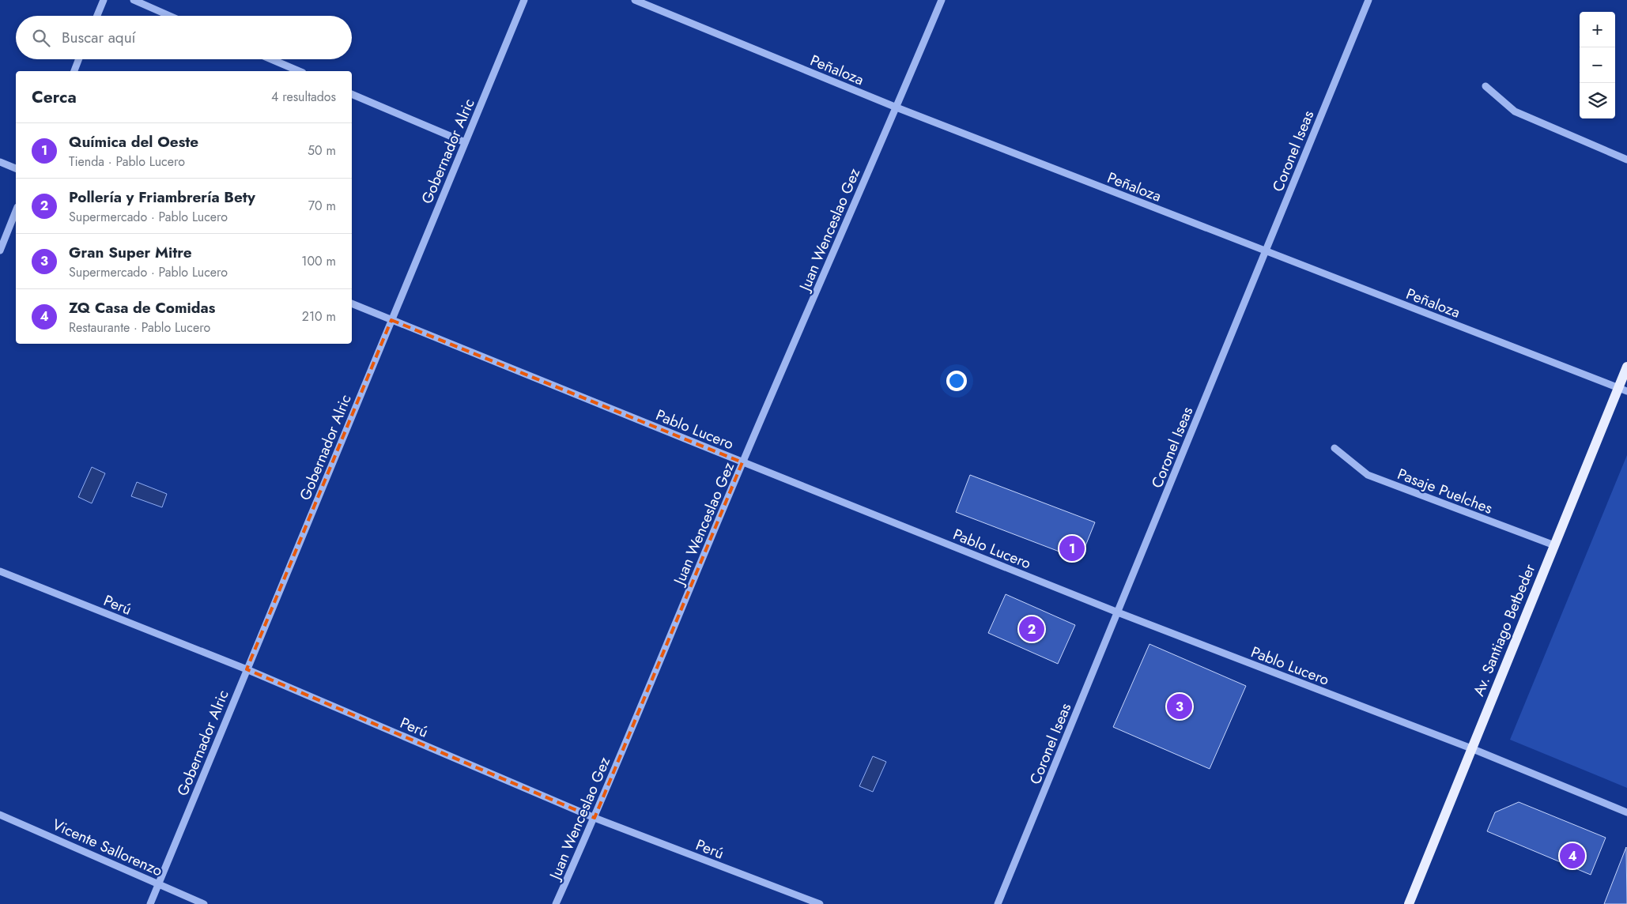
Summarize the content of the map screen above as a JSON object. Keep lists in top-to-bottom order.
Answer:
{
  "streets": {
    "main road": ["Av. Santiago Betbeder"],
    "street": [
      "Peñaloza",
      "Gobernador Alric",
      "Coronel Iseas",
      "Juan Wenceslao Gez",
      "Pablo Lucero",
      "Pasaje Puelches",
      "Perú",
      "Vicente Sallorenzo"
    ]
  },
  "crossings": [
    ["Peñaloza", "Coronel Iseas"],
    ["Peñaloza", "Juan Wenceslao Gez"],
    ["Peñaloza", "Av. Santiago Betbeder"],
    ["Gobernador Alric", "Pablo Lucero"],
    ["Gobernador Alric", "Perú"],
    ["Gobernador Alric", "Vicente Sallorenzo"],
    ["Coronel Iseas", "Pablo Lucero"],
    ["Juan Wenceslao Gez", "Pablo Lucero"],
    ["Juan Wenceslao Gez", "Perú"],
    ["Pablo Lucero", "Av. Santiago Betbeder"],
    ["Pasaje Puelches", "Av. Santiago Betbeder"]
  ],
  "page": {
    "map_buttons": ["+", "−"],
    "search": "Buscar aquí",
    "heading": ["Cerca", "4 resultados"],
    "list": [
      {
        "mark": "1",
        "name": "Química del Oeste",
        "note": "Tienda · Pablo Lucero",
        "value": "50 m"
      },
      {
        "mark": "2",
        "name": "Pollería y Friambrería Bety",
        "note": "Supermercado · Pablo Lucero",
        "value": "70 m"
      },
      {
        "mark": "3",
        "name": "Gran Super Mitre",
        "note": "Supermercado · Pablo Lucero",
        "value": "100 m"
      },
      {
        "mark": "4",
        "name": "ZQ Casa de Comidas",
        "note": "Restaurante · Pablo Lucero",
        "value": "210 m"
      }
    ],
    "pins": [
      "1",
      "2",
      "3",
      "4"
    ]
  }
}
